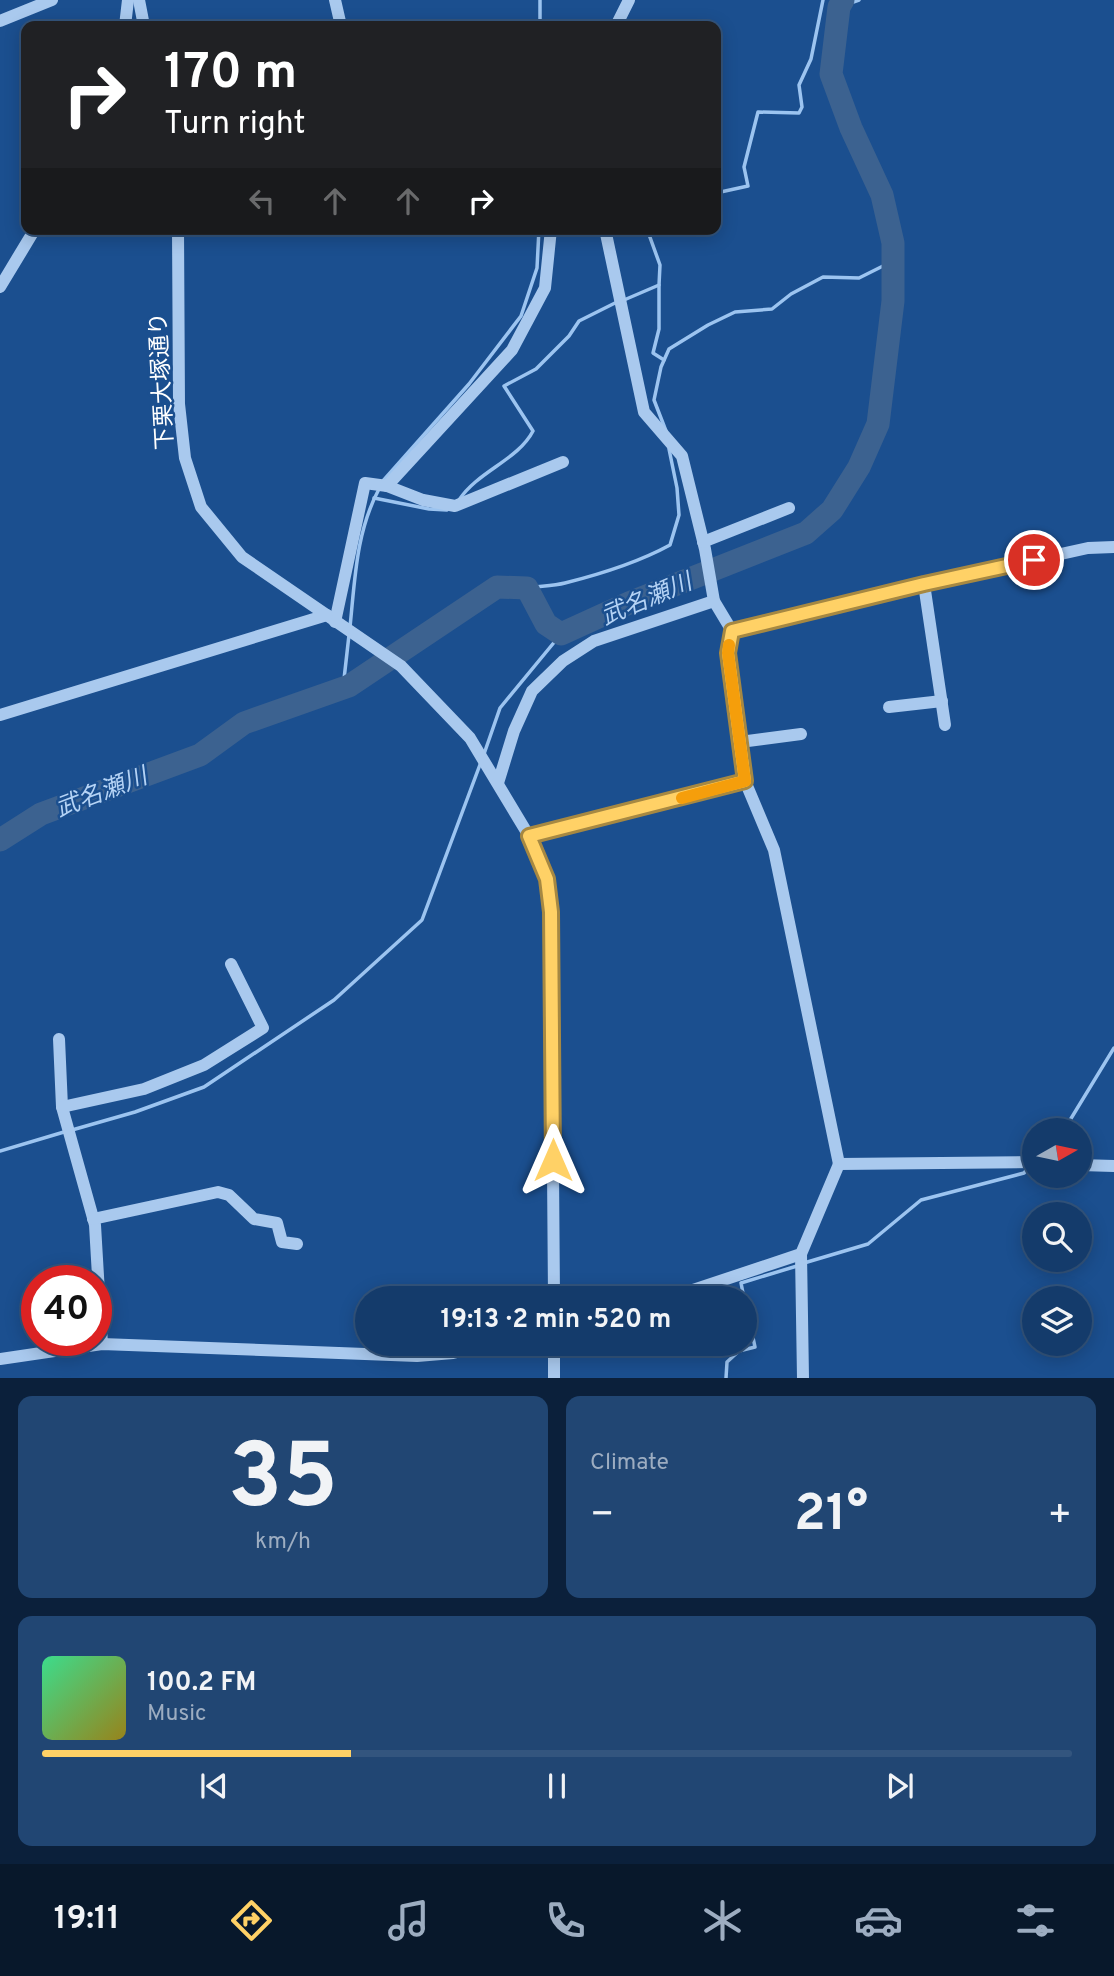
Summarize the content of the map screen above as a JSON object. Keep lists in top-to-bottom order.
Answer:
{
  "streets": {
    "street": ["下栗大塚通り"]
  },
  "water": ["武名瀬川"],
  "north": "right",
  "page": {
    "turn": ["170 m", "Turn right"],
    "limit": "40",
    "trip": "19:13 · 2 min · 520 m",
    "tile": [
      ["35", "km/h"],
      "Climate"
    ],
    "heat": ["−", "21°", "+"],
    "song": ["100.2 FM", "Music"],
    "tabs": "19:11"
  }
}
